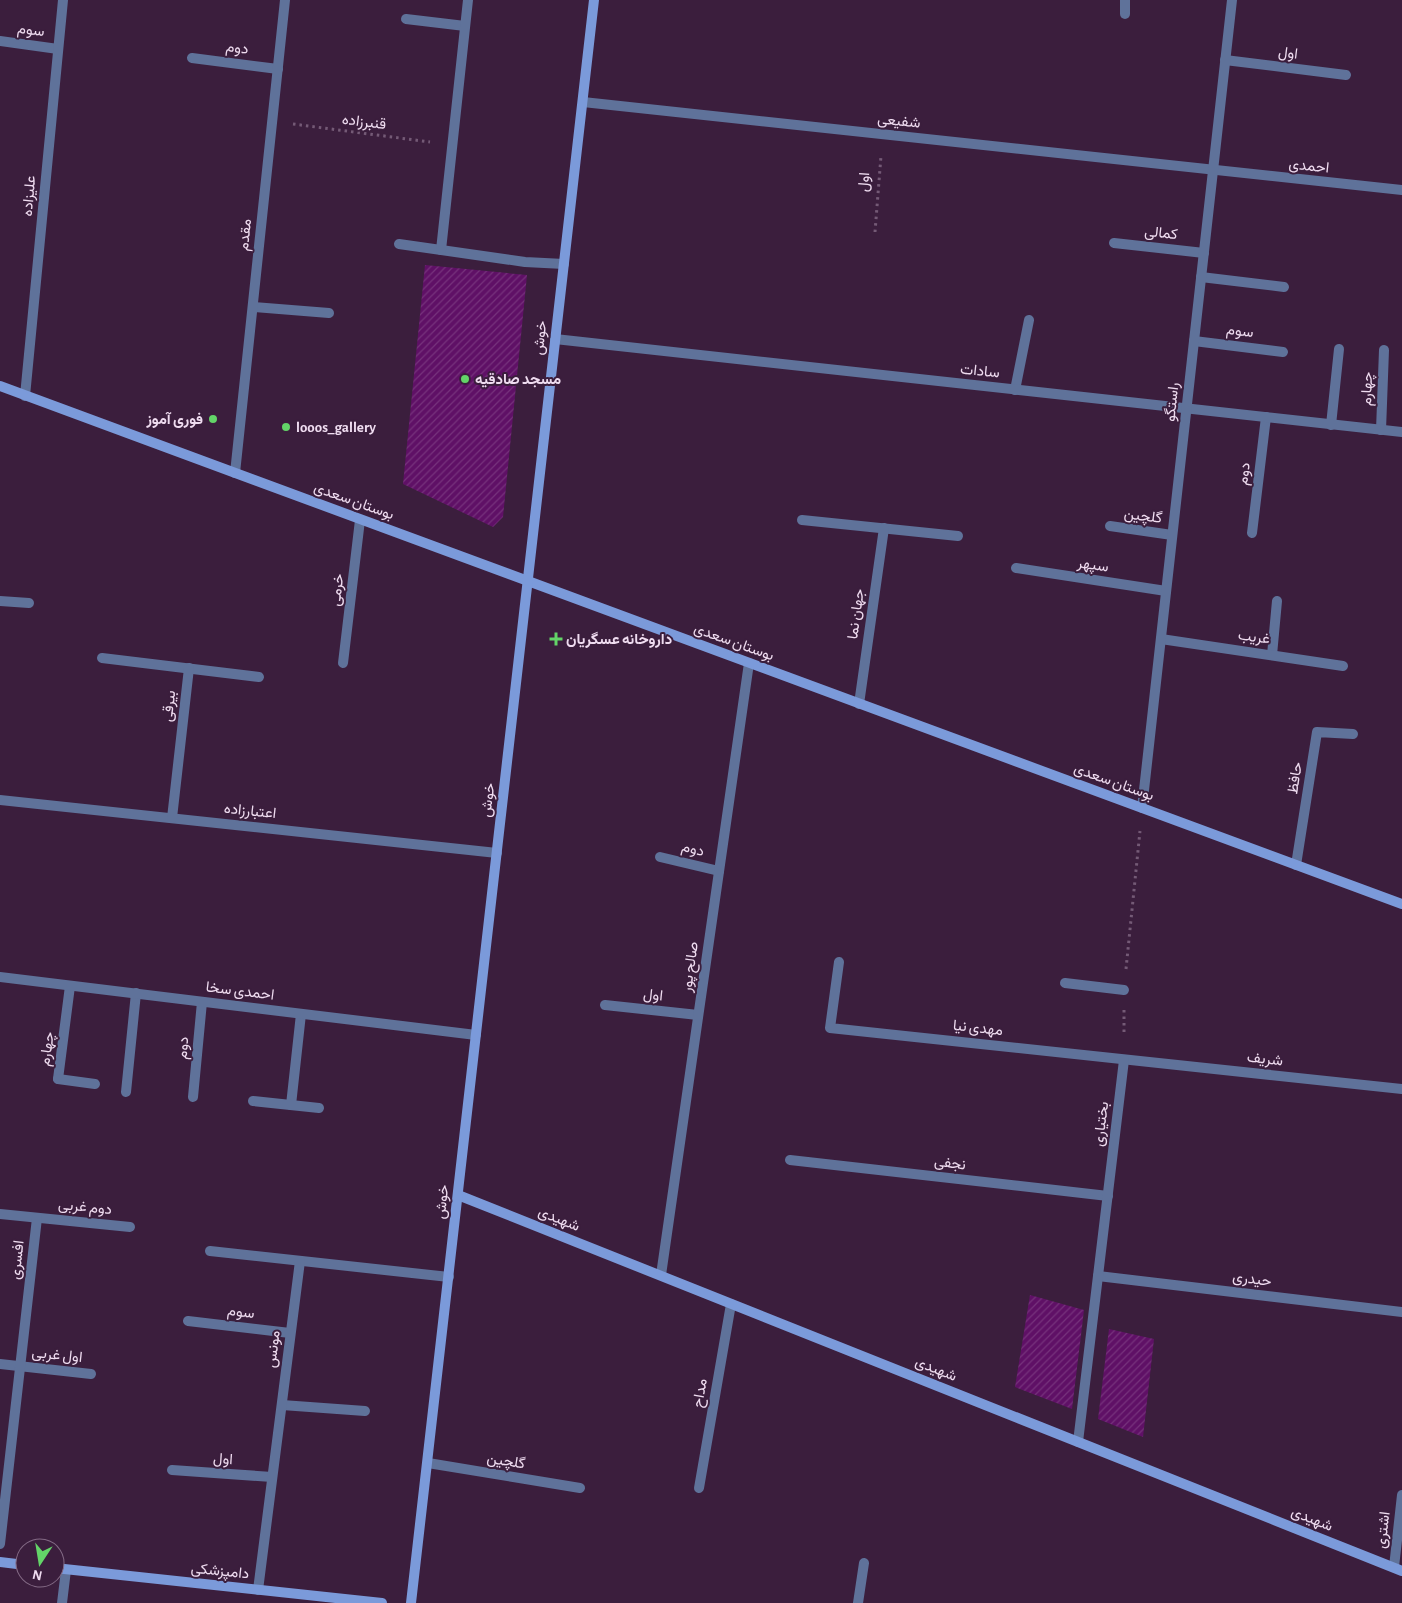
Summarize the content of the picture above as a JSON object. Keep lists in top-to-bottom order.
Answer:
{
  "streets": {
    "street": [
      "سوم",
      "دوم",
      "اول",
      "شفیعی",
      "احمدی",
      "علیزاده",
      "کمالی",
      "مقدم",
      "خوش",
      "سادات",
      "چهارم",
      "راستگو",
      "بوستان سعدی",
      "گلچین",
      "سپهر",
      "خرمی",
      "جهان نما",
      "غریب",
      "بیرقی",
      "حافظ",
      "اعتبارزاده",
      "صالح پور",
      "احمدی سخا",
      "مهدی نیا",
      "شریف",
      "بختیاری",
      "نجفی",
      "دوم غربی",
      "شهیدی",
      "افسری",
      "حیدری",
      "مونس",
      "اول غربی",
      "مداح",
      "اشتری",
      "دامپزشکی"
    ],
    "path": ["قنبرزاده"]
  },
  "crossings": [
    ["سوم", "علیزاده"],
    ["سوم", "راستگو"],
    ["سوم", "مونس"],
    ["دوم", "مقدم"],
    ["دوم", "سادات"],
    ["دوم", "صالح پور"],
    ["دوم", "احمدی سخا"],
    ["اول", "شفیعی"],
    ["اول", "راستگو"],
    ["اول", "صالح پور"],
    ["اول", "مونس"],
    ["شفیعی", "احمدی"],
    ["شفیعی", "خوش"],
    ["شفیعی", "راستگو"],
    ["قنبرزاده", "مقدم"],
    ["احمدی", "راستگو"],
    ["علیزاده", "بوستان سعدی"],
    ["کمالی", "راستگو"],
    ["مقدم", "بوستان سعدی"],
    ["خوش", "سادات"],
    ["خوش", "بوستان سعدی"],
    ["خوش", "گلچین"],
    ["خوش", "اعتبارزاده"],
    ["خوش", "احمدی سخا"],
    ["خوش", "شهیدی"],
    ["سادات", "چهارم"],
    ["سادات", "راستگو"],
    ["چهارم", "احمدی سخا"],
    ["راستگو", "بوستان سعدی"],
    ["راستگو", "گلچین"],
    ["راستگو", "سپهر"],
    ["راستگو", "غریب"],
    ["بوستان سعدی", "خرمی"],
    ["بوستان سعدی", "جهان نما"],
    ["بوستان سعدی", "حافظ"],
    ["بوستان سعدی", "صالح پور"],
    ["بیرقی", "اعتبارزاده"],
    ["صالح پور", "شهیدی"],
    ["مهدی نیا", "شریف"],
    ["مهدی نیا", "بختیاری"],
    ["شریف", "بختیاری"],
    ["بختیاری", "نجفی"],
    ["بختیاری", "شهیدی"],
    ["بختیاری", "حیدری"],
    ["دوم غربی", "افسری"],
    ["شهیدی", "مداح"],
    ["شهیدی", "اشتری"],
    ["افسری", "اول غربی"],
    ["مونس", "دامپزشکی"]
  ],
  "places": {
    "other": ["مسجد صادقیه", "فوری آموز", "looos_gallery"],
    "health": ["داروخانه عسگریان"]
  },
  "north": "bottom"
}
